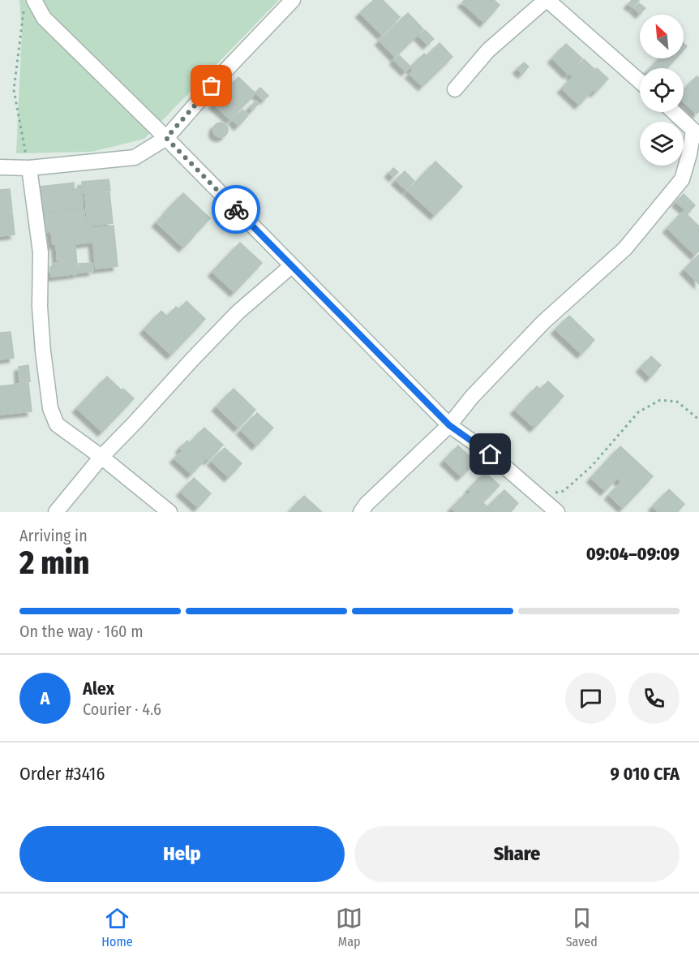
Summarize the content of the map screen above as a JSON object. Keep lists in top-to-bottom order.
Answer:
{
  "north": "top left",
  "page": {
    "heading": ["2 min", "Arriving in", "09:04–09:09"],
    "panel": [
      "Alex",
      "Courier · 4.6",
      "Order #3416",
      "9 010 CFA"
    ],
    "bar": "On the way · 160 m",
    "round": "A",
    "buttons": ["Help", "Share"],
    "tabs": ["Home", "Map", "Saved"]
  }
}
